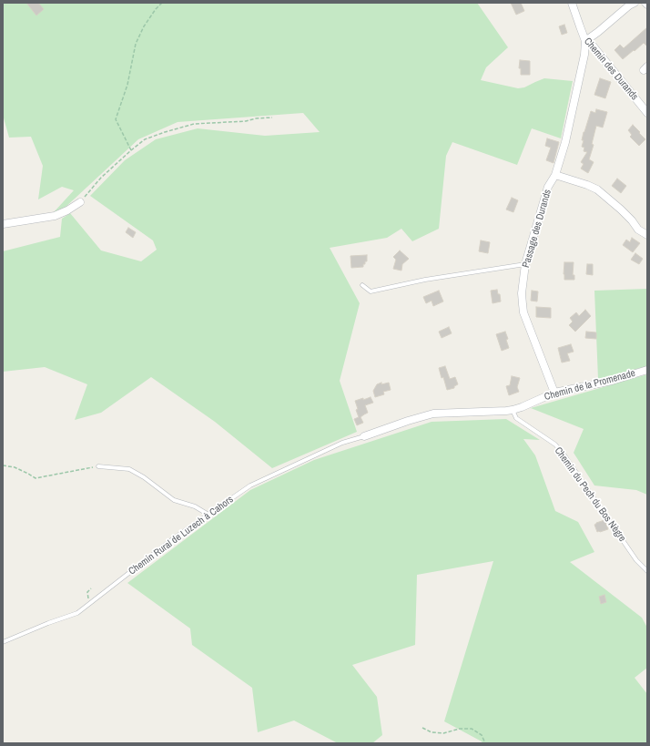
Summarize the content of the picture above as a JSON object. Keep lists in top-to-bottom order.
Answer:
{
  "streets": {
    "street": ["Chemin des Durands", "Passage des Durands", "Chemin de la Promenade"],
    "lane": ["Chemin du Pech du Bos Nègre", "Chemin Rural de Luzech à Cahors"]
  },
  "crossings": [
    ["Chemin des Durands", "Passage des Durands"],
    ["Passage des Durands", "Chemin de la Promenade"],
    ["Chemin de la Promenade", "Chemin du Pech du Bos Nègre"],
    ["Chemin de la Promenade", "Chemin Rural de Luzech à Cahors"]
  ]
}
